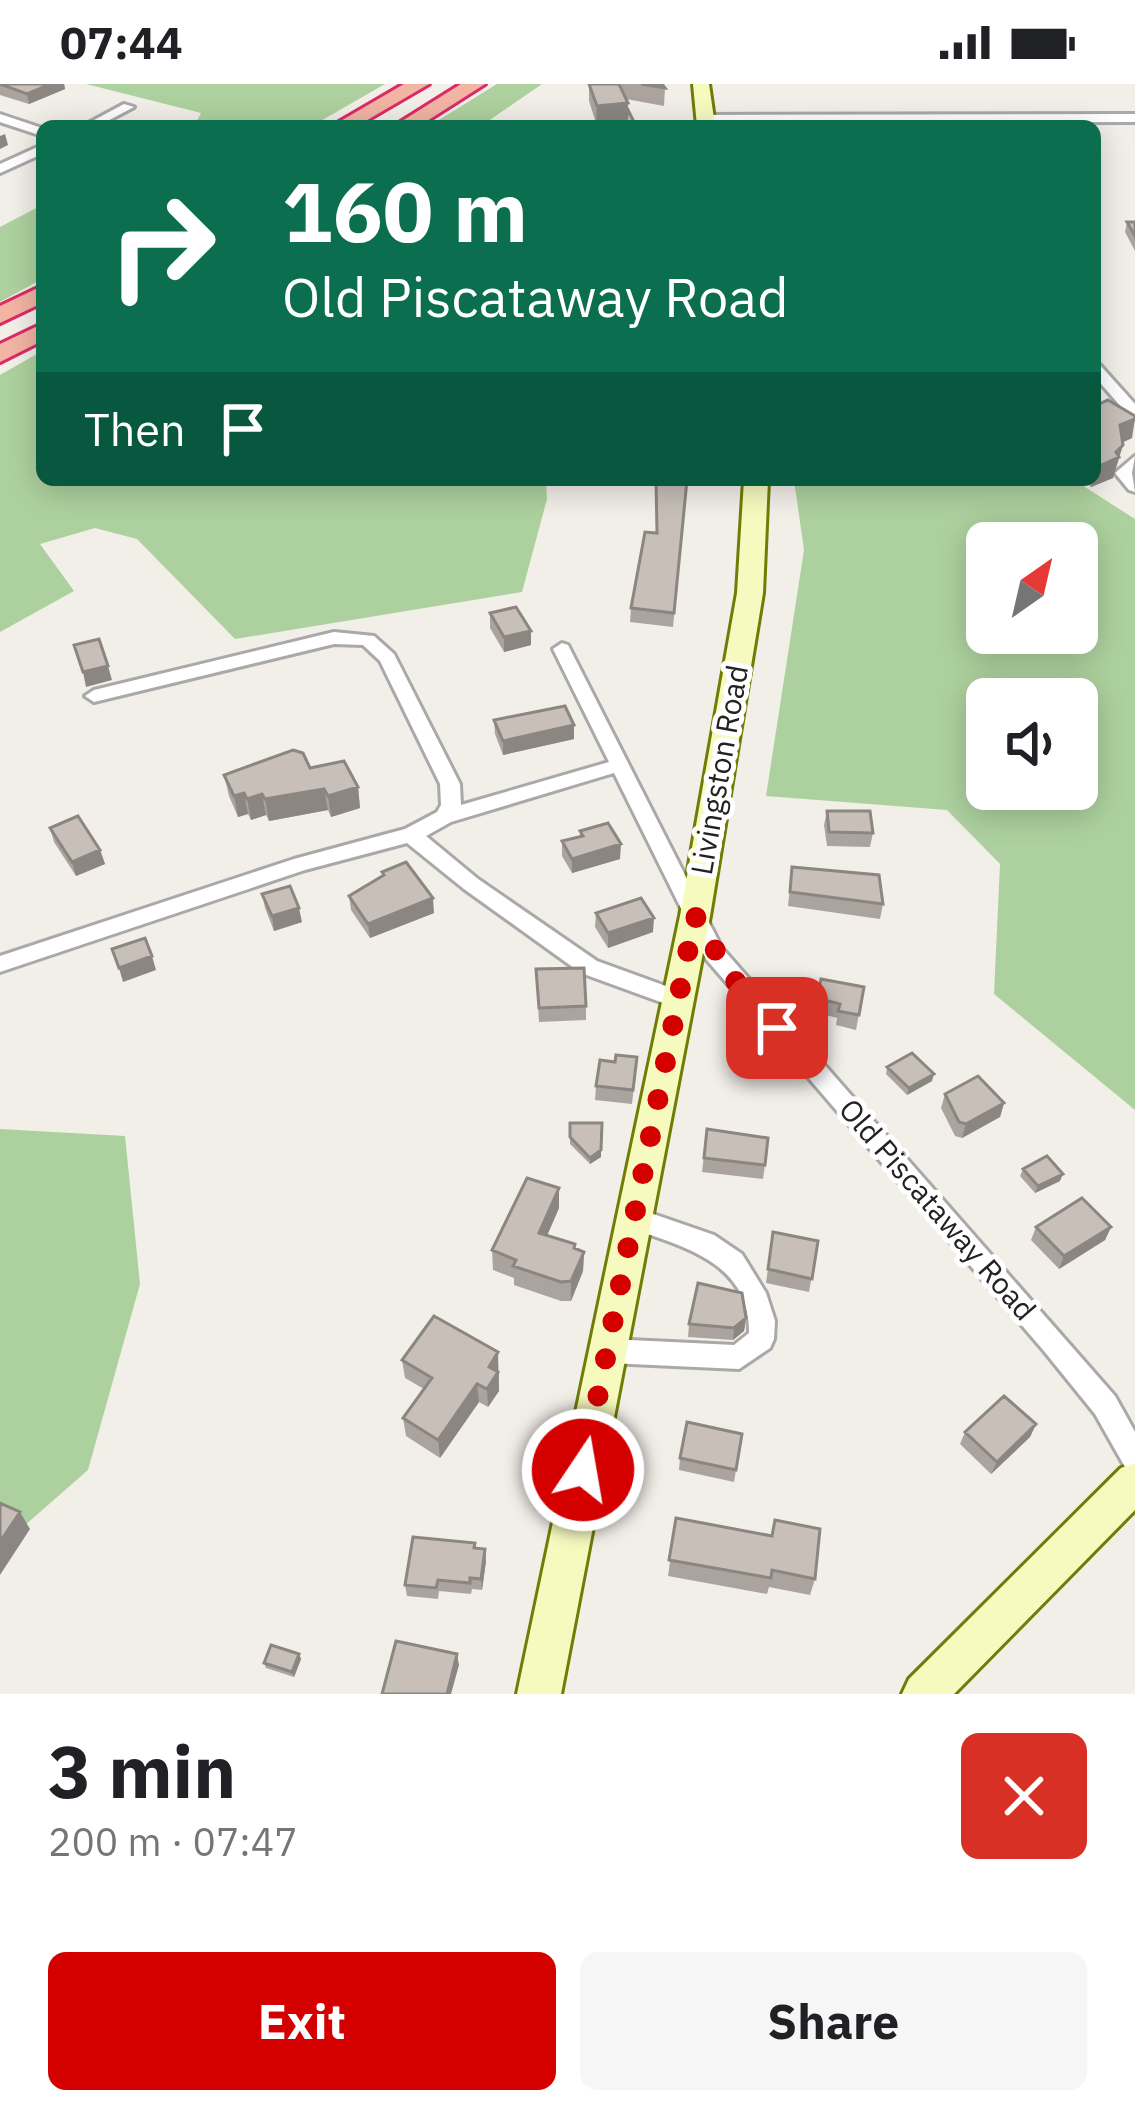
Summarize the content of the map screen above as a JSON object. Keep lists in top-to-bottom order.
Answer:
{
  "streets": {
    "main road": ["Livingston Road"],
    "street": ["Old Piscataway Road"]
  },
  "crossings": [
    ["Livingston Road", "Old Piscataway Road"]
  ],
  "north": "top right",
  "page": {
    "status": "07:44",
    "turn": ["160 m", "Old Piscataway Road"],
    "then": "Then",
    "heading": ["3 min", "200 m · 07:47"],
    "buttons": ["Exit", "Share"]
  }
}
